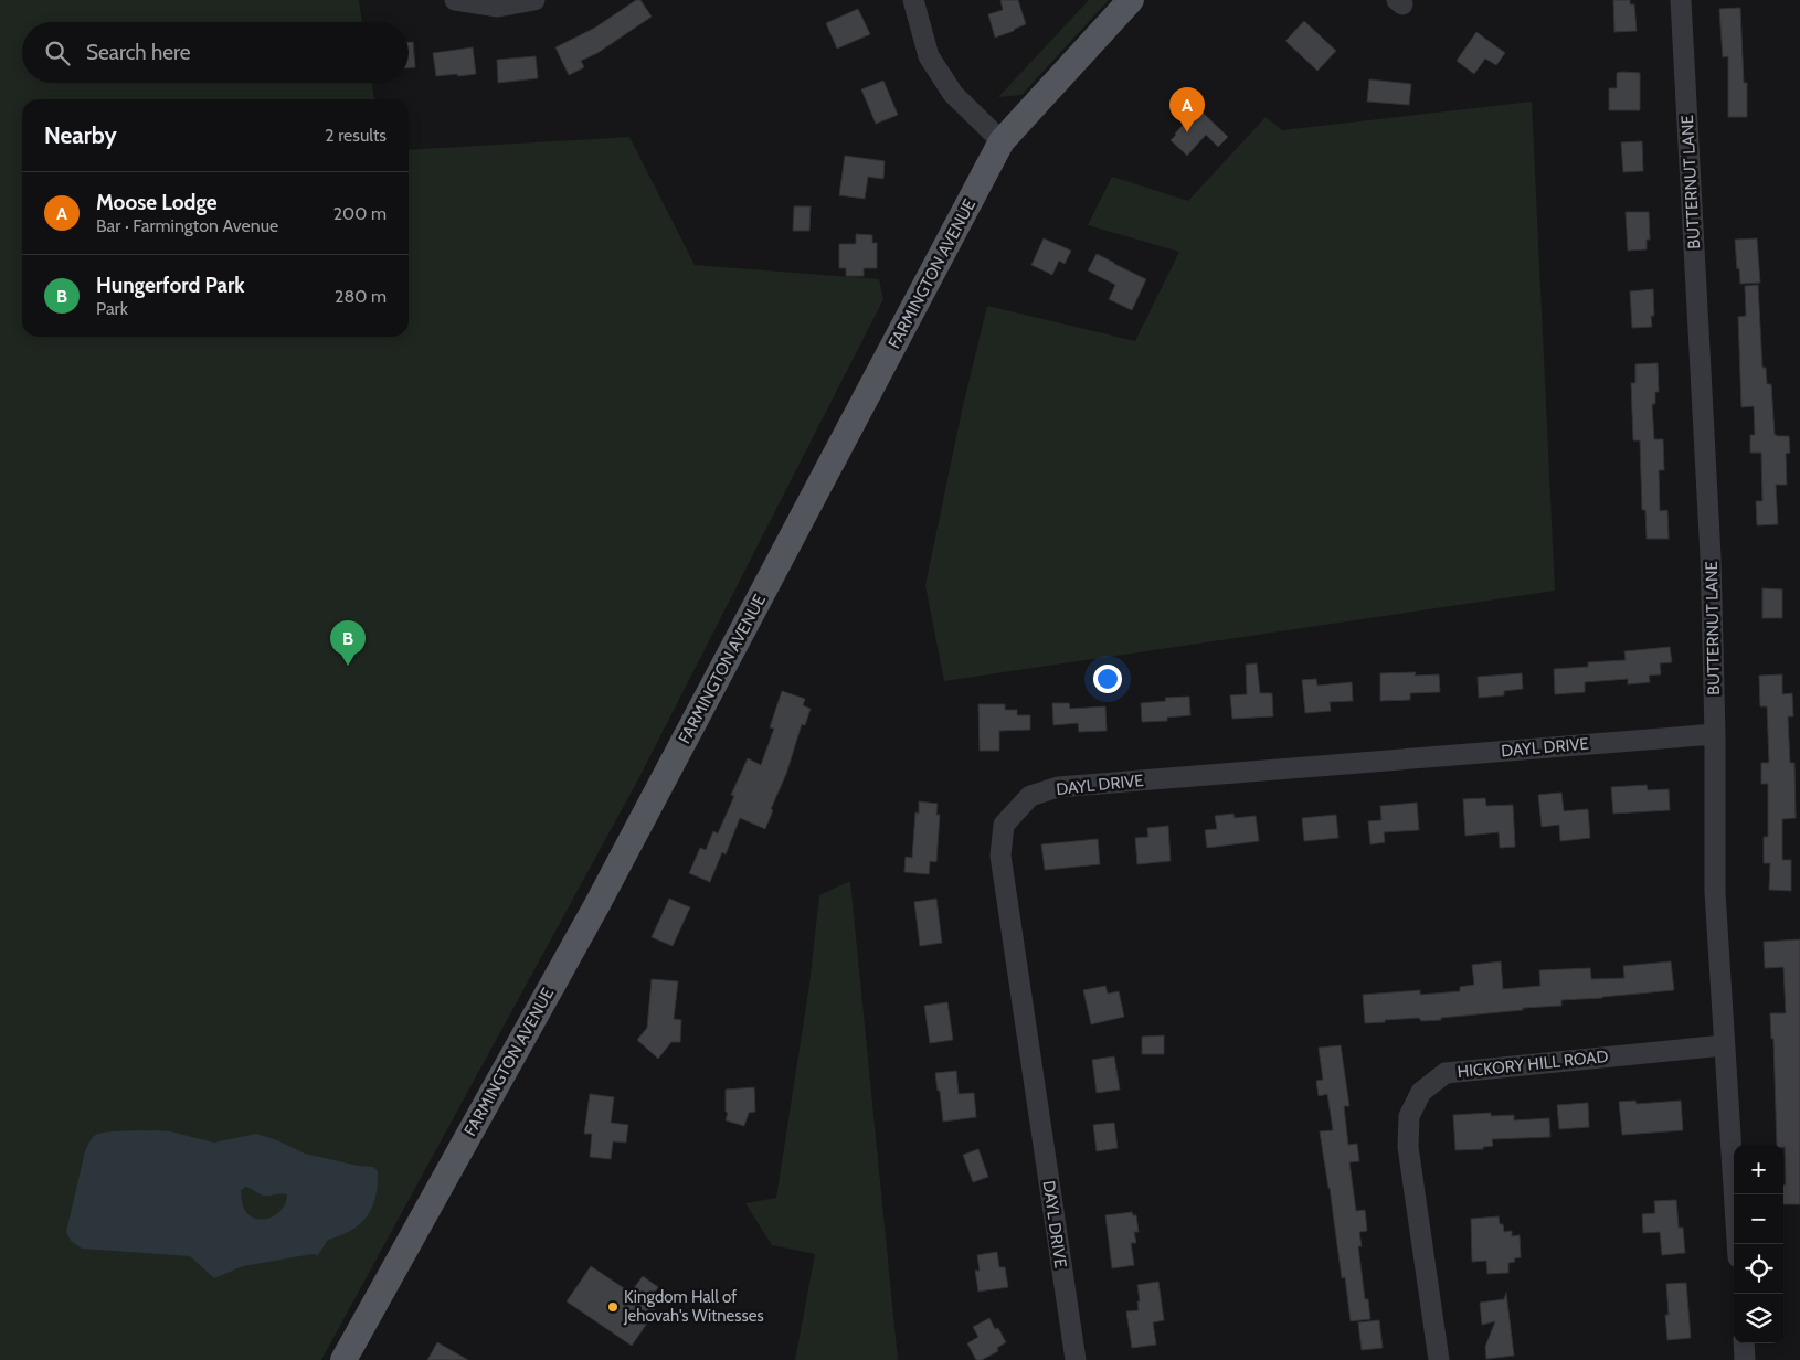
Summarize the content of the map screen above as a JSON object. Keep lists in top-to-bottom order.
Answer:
{
  "streets": {
    "main road": ["FARMINGTON AVENUE"],
    "street": ["BUTTERNUT LANE", "DAYL DRIVE", "HICKORY HILL ROAD"]
  },
  "crossings": [
    ["BUTTERNUT LANE", "DAYL DRIVE"],
    ["BUTTERNUT LANE", "HICKORY HILL ROAD"]
  ],
  "places": ["Kingdom Hall of Jehovah's Witnesses"],
  "page": {
    "search": "Search here",
    "pins": ["A", "B"],
    "heading": ["Nearby", "2 results"],
    "list": [
      {
        "mark": "A",
        "name": "Moose Lodge",
        "note": "Bar · Farmington Avenue",
        "value": "200 m"
      },
      {
        "mark": "B",
        "name": "Hungerford Park",
        "note": "Park",
        "value": "280 m"
      }
    ],
    "map_buttons": ["+", "−"]
  }
}
